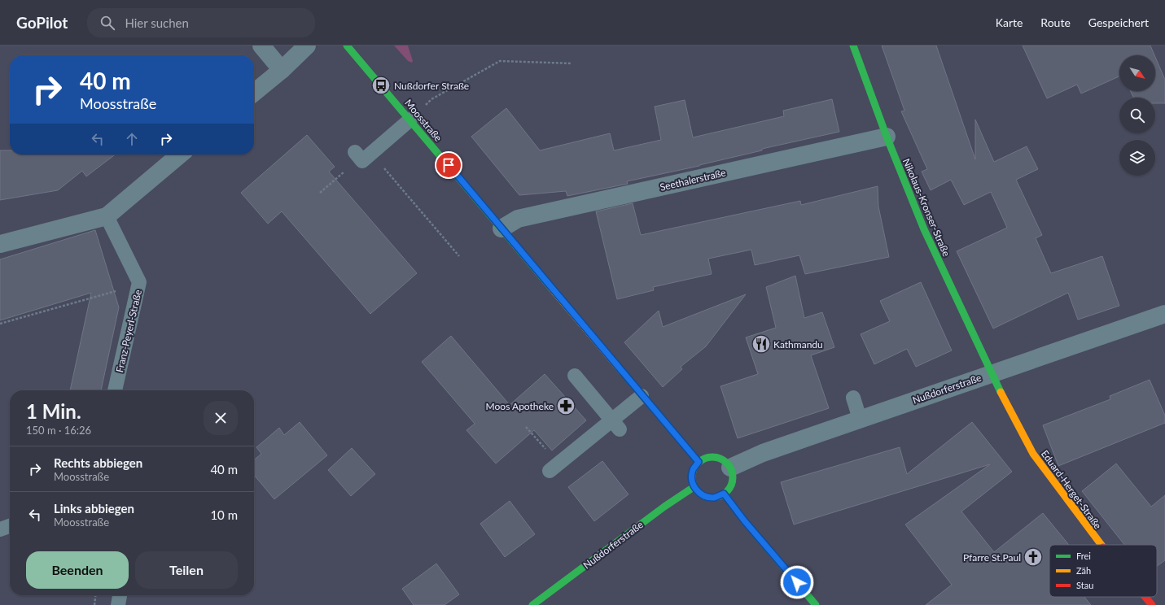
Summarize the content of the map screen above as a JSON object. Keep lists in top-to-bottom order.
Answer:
{
  "streets": {
    "street": [
      "Moosstraße",
      "Seethalerstraße",
      "Nikolaus-Kronser-Straße",
      "Nußdorferstraße",
      "Eduard-Herget-Straße"
    ],
    "lane": ["Franz-Peyerl-Straße"]
  },
  "crossings": [
    ["Moosstraße", "Seethalerstraße"],
    ["Moosstraße", "Nußdorferstraße"],
    ["Seethalerstraße", "Nikolaus-Kronser-Straße"],
    ["Nikolaus-Kronser-Straße", "Nußdorferstraße"],
    ["Nikolaus-Kronser-Straße", "Eduard-Herget-Straße"],
    ["Nußdorferstraße", "Eduard-Herget-Straße"]
  ],
  "places": {
    "bus stop": ["Nußdorfer Straße"],
    "restaurant": ["Kathmandu"],
    "pharmacy": ["Moos Apotheke"],
    "church": ["Pfarre St.Paul"]
  },
  "legend": ["Frei", "Zäh", "Stau"],
  "north": "bottom right",
  "page": {
    "header": "GoPilot",
    "search": "Hier suchen",
    "nav": ["Karte", "Route", "Gespeichert"],
    "turn": ["40 m", "Moosstraße"],
    "heading": ["1 Min.", "150 m · 16:26"],
    "list": [
      {
        "name": "Rechts abbiegen",
        "note": "Moosstraße",
        "value": "40 m"
      },
      {
        "name": "Links abbiegen",
        "note": "Moosstraße",
        "value": "10 m"
      }
    ],
    "buttons": ["Beenden", "Teilen"]
  }
}
